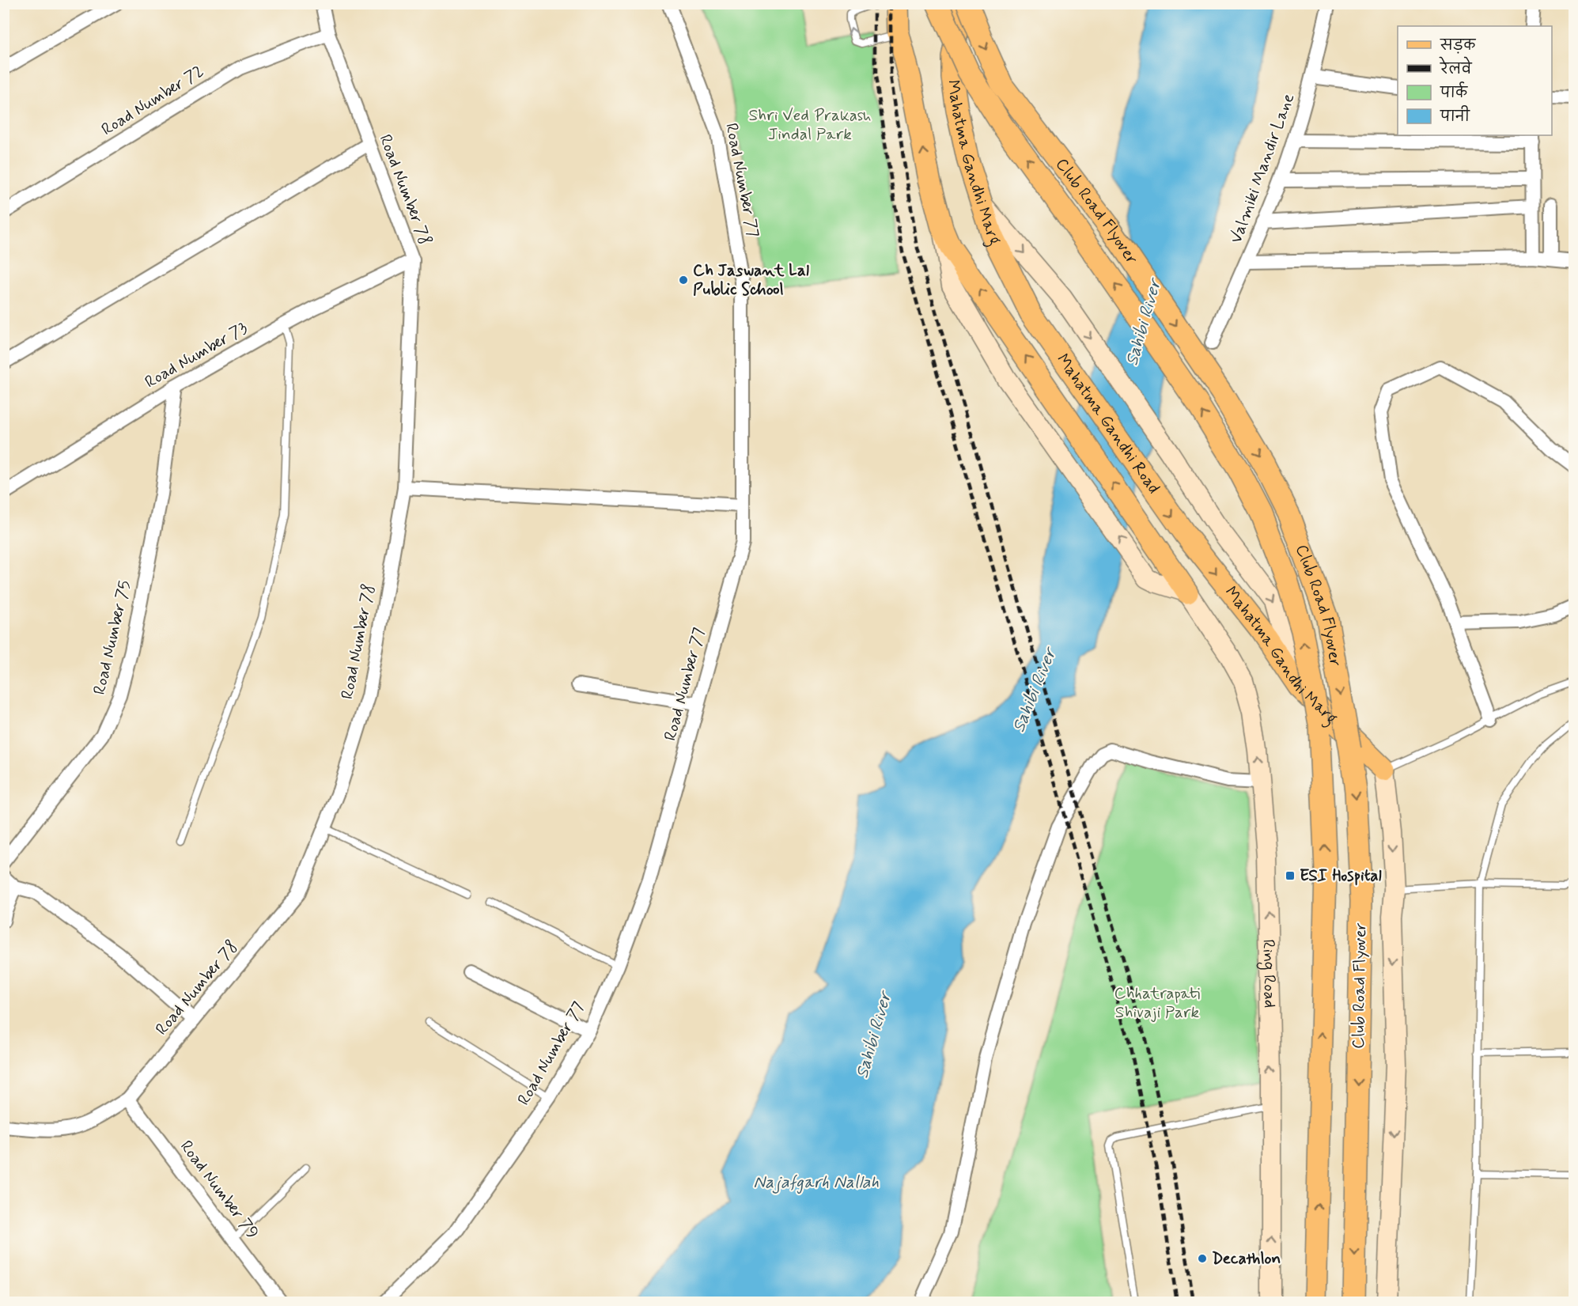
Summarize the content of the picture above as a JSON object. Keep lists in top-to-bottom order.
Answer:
{
  "streets": {
    "main road": [
      "Mahatma Gandhi Marg",
      "Club Road Flyover",
      "Mahatma Gandhi Road",
      "Ring Road"
    ],
    "street": [
      "Road Number 72",
      "Valmiki Mandir Lane",
      "Road Number 77",
      "Road Number 78",
      "Road Number 73",
      "Road Number 75",
      "Road Number 79"
    ]
  },
  "crossings": [
    ["Road Number 72", "Road Number 78"],
    ["Mahatma Gandhi Marg", "Mahatma Gandhi Road"],
    ["Road Number 78", "Road Number 73"],
    ["Road Number 78", "Road Number 79"],
    ["Road Number 73", "Road Number 75"],
    ["Mahatma Gandhi Road", "Ring Road"]
  ],
  "water": ["Sahibi River", "Najafgarh Nallah"],
  "parks": ["Shri Ved Prakash Jindal Park", "Chhatrapati Shivaji Park"],
  "places": {
    "other": ["Ch Jaswant Lal Public School", "Decathlon"],
    "transit": ["ESI Hospital"]
  },
  "legend": [
    "सड़क",
    "रेलवे",
    "पार्क",
    "पानी"
  ]
}
